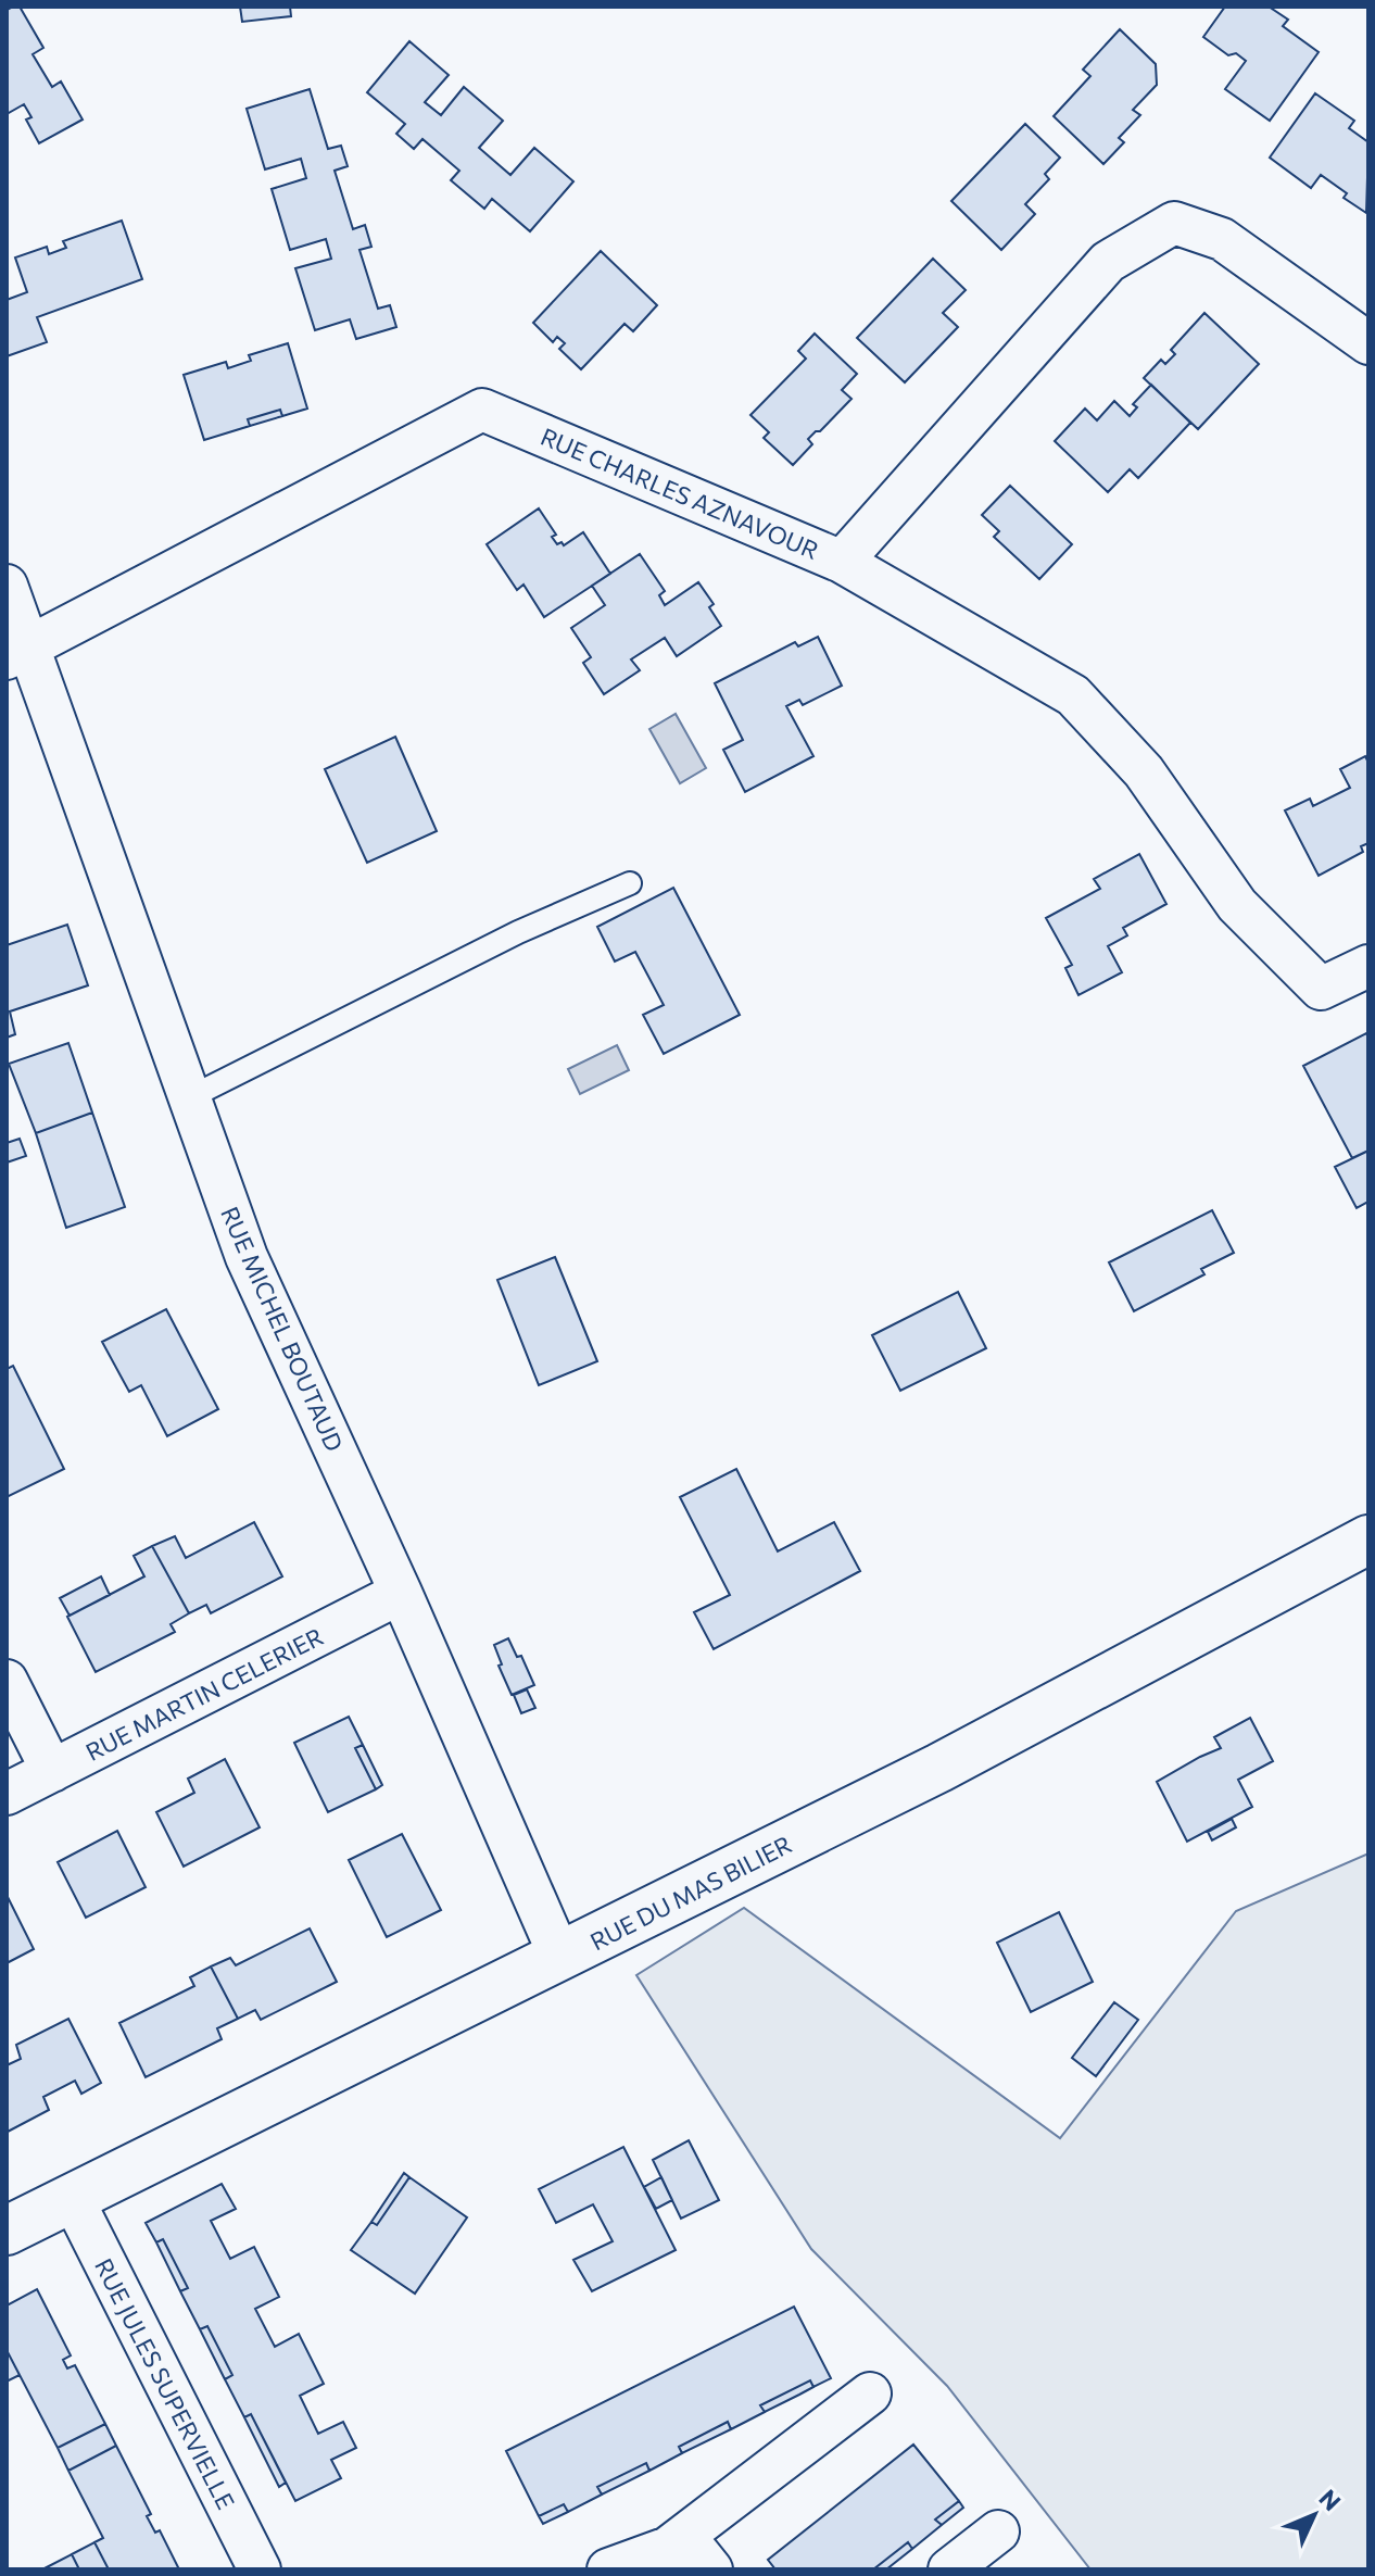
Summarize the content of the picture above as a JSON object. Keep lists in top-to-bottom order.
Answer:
{
  "streets": {
    "street": [
      "RUE CHARLES AZNAVOUR",
      "RUE MICHEL BOUTAUD",
      "RUE MARTIN CELERIER",
      "RUE DU MAS BILIER",
      "RUE JULES SUPERVIELLE"
    ]
  },
  "crossings": [
    ["RUE CHARLES AZNAVOUR", "RUE MICHEL BOUTAUD"],
    ["RUE MICHEL BOUTAUD", "RUE MARTIN CELERIER"],
    ["RUE MICHEL BOUTAUD", "RUE DU MAS BILIER"],
    ["RUE DU MAS BILIER", "RUE JULES SUPERVIELLE"]
  ],
  "north": "top right"
}
